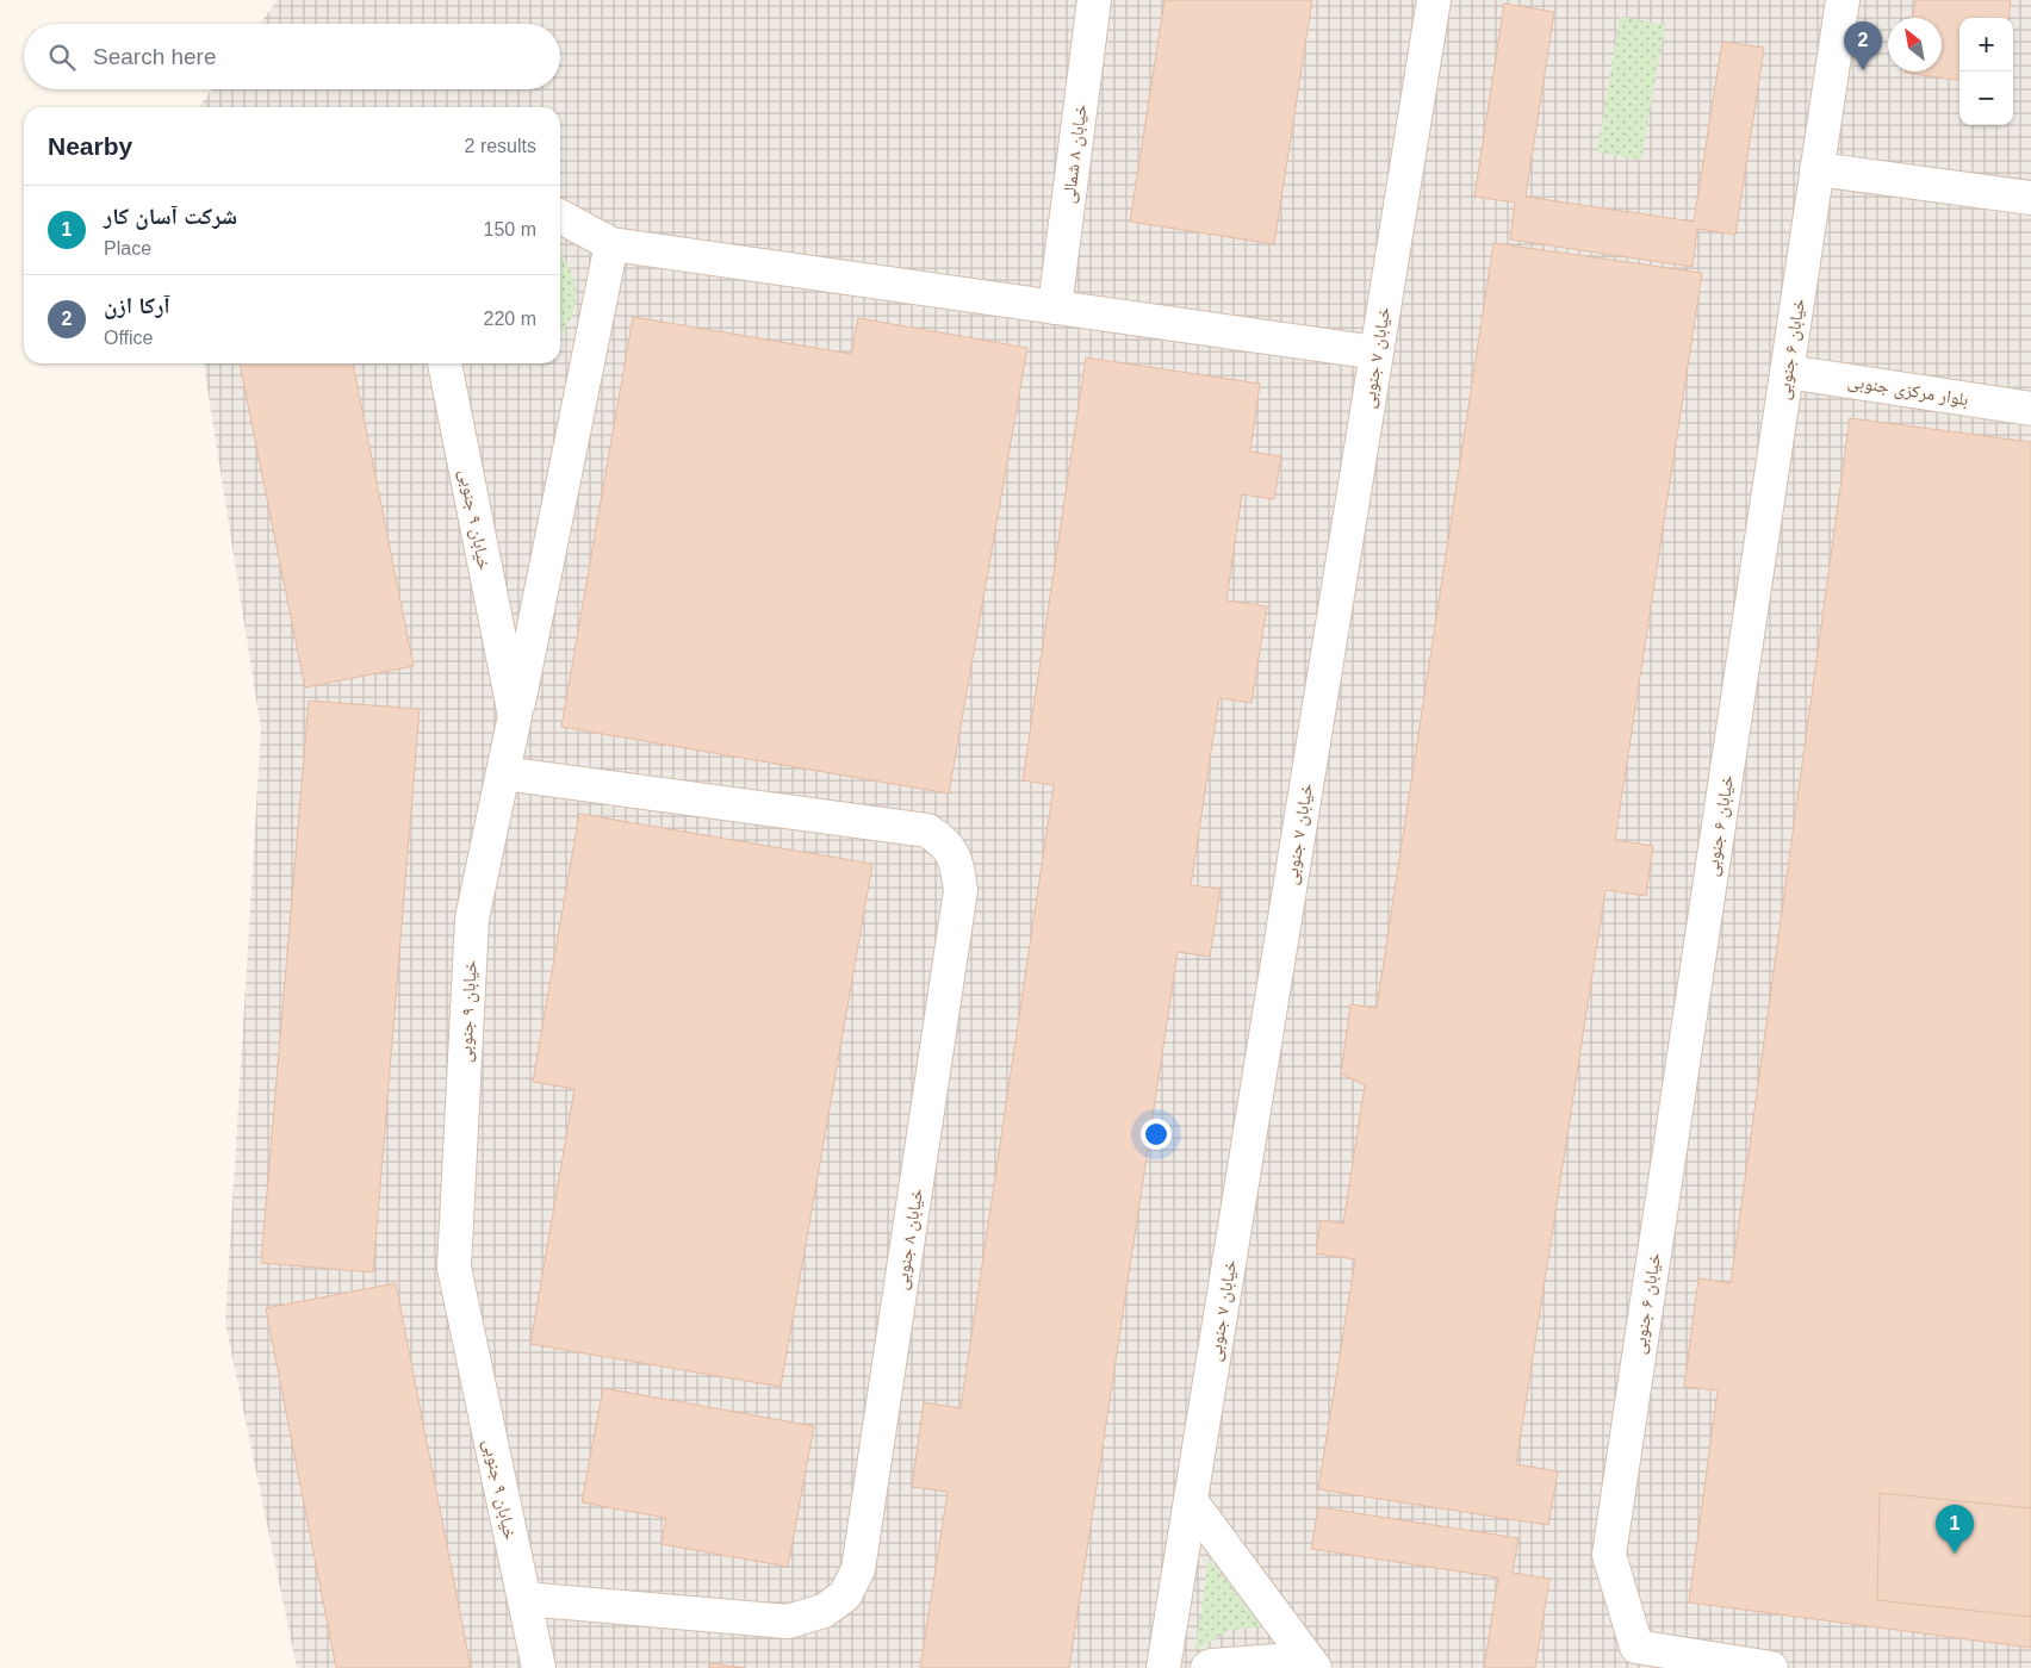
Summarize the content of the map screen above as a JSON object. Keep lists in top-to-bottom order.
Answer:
{
  "streets": {
    "street": [
      "خیابان ۸ شمالی",
      "خیابان ۶ جنوبی",
      "خیابان ۷ جنوبی",
      "بلوار مرکزی جنوبی",
      "خیابان ۹ جنوبی",
      "خیابان ۸ جنوبی"
    ]
  },
  "crossings": [
    ["خیابان ۶ جنوبی", "بلوار مرکزی جنوبی"],
    ["خیابان ۹ جنوبی", "خیابان ۸ جنوبی"]
  ],
  "north": "top left",
  "page": {
    "map_buttons": ["+", "−"],
    "pins": ["2", "1"],
    "search": "Search here",
    "heading": ["Nearby", "2 results"],
    "list": [
      {
        "mark": "1",
        "name": "شرکت آسان کار",
        "note": "Place",
        "value": "150 m"
      },
      {
        "mark": "2",
        "name": "آرکا ازن",
        "note": "Office",
        "value": "220 m"
      }
    ]
  }
}
